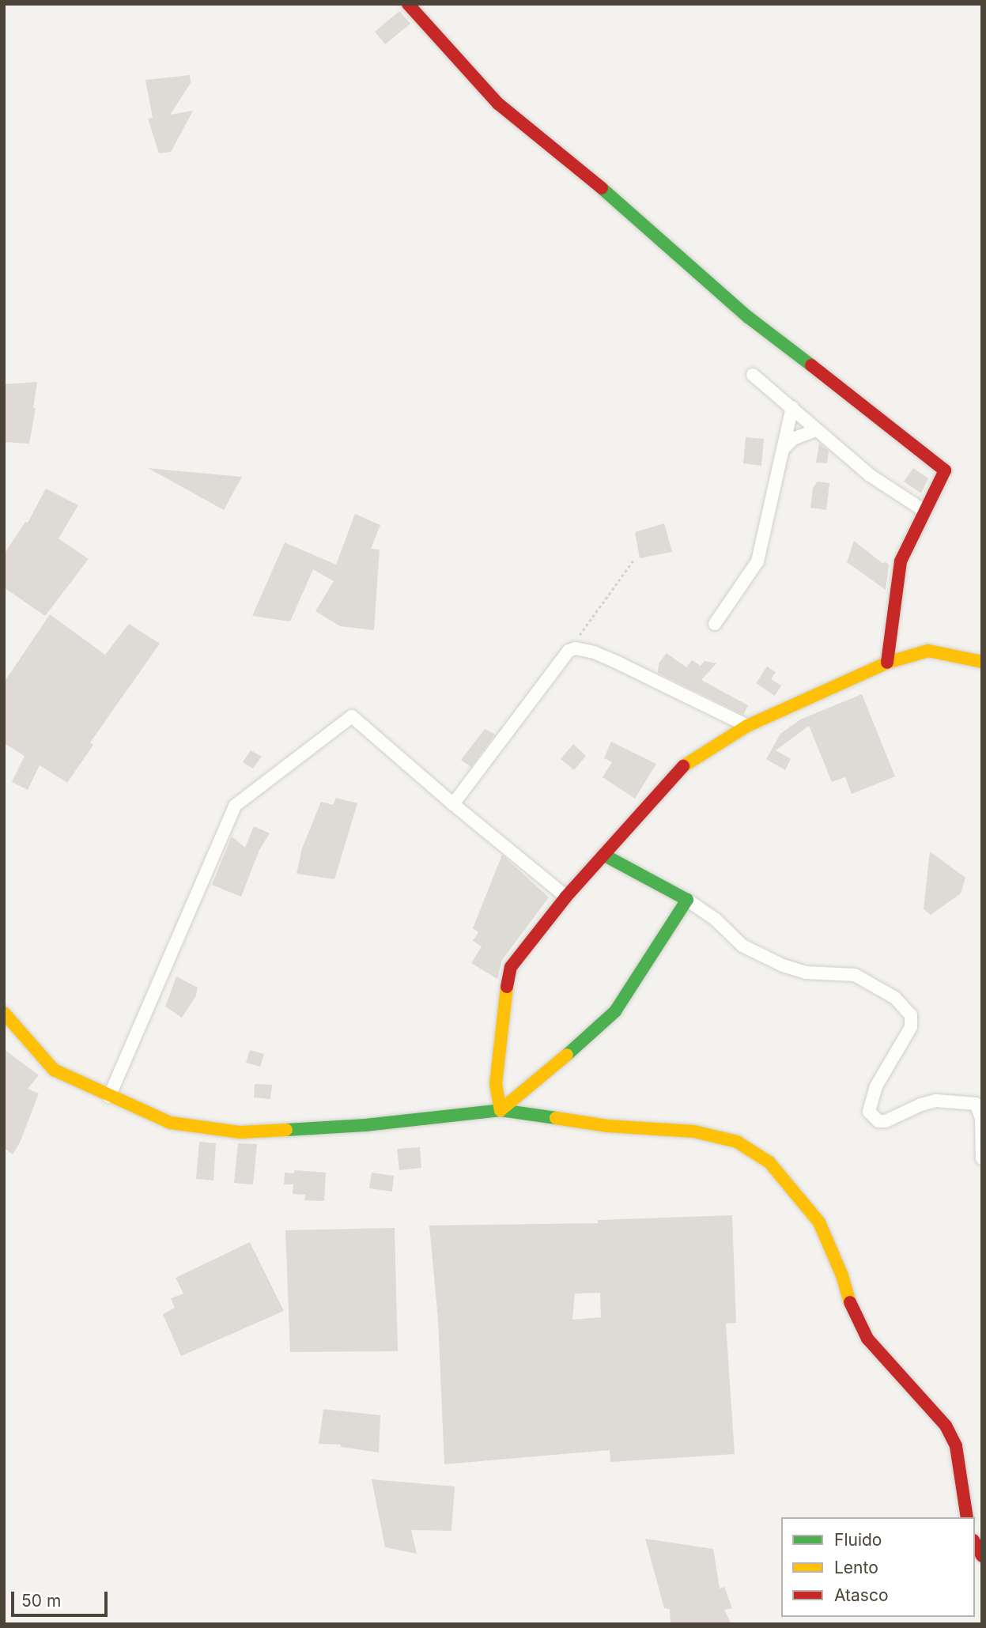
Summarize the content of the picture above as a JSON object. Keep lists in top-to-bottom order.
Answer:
{
  "legend": ["Fluido", "Lento", "Atasco"],
  "scale_bar": "50 m"
}
